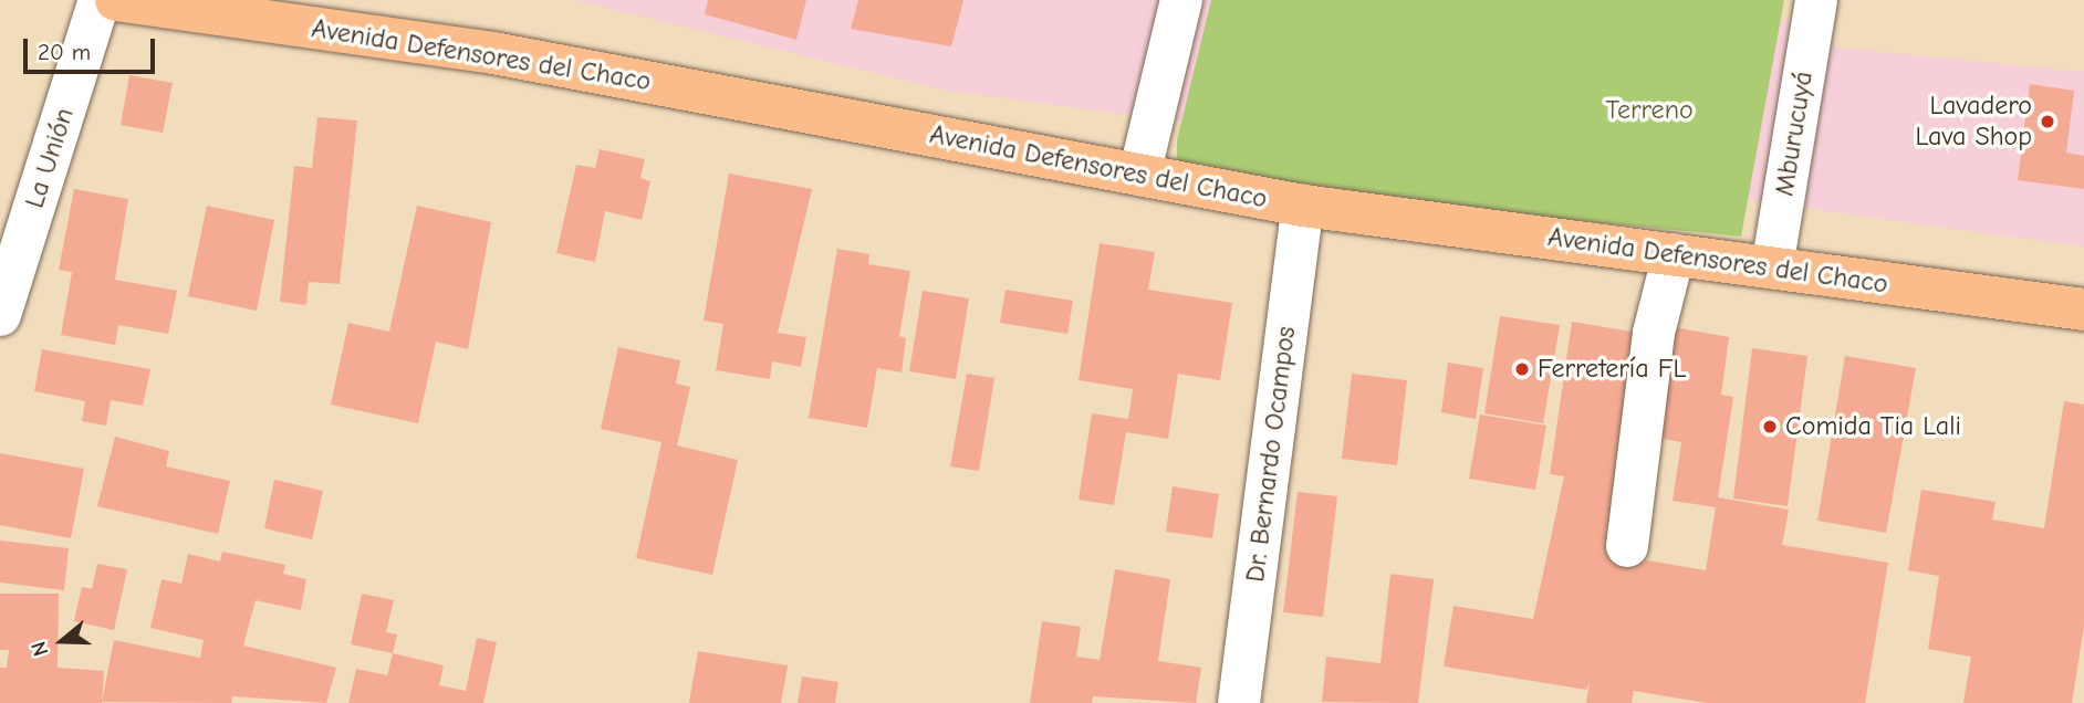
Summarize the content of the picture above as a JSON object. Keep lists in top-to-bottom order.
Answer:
{
  "streets": {
    "main road": ["Avenida Defensores del Chaco"],
    "street": ["Mburucuyá", "La Unión", "Dr. Bernardo Ocampos"]
  },
  "crossings": [
    ["Avenida Defensores del Chaco", "Mburucuyá"],
    ["Avenida Defensores del Chaco", "Dr. Bernardo Ocampos"]
  ],
  "parks": ["Terreno"],
  "places": ["Lavadero Lava Shop", "Ferretería FL", "Comida Tia Lali"],
  "scale_bar": "20 m",
  "north": "left"
}
